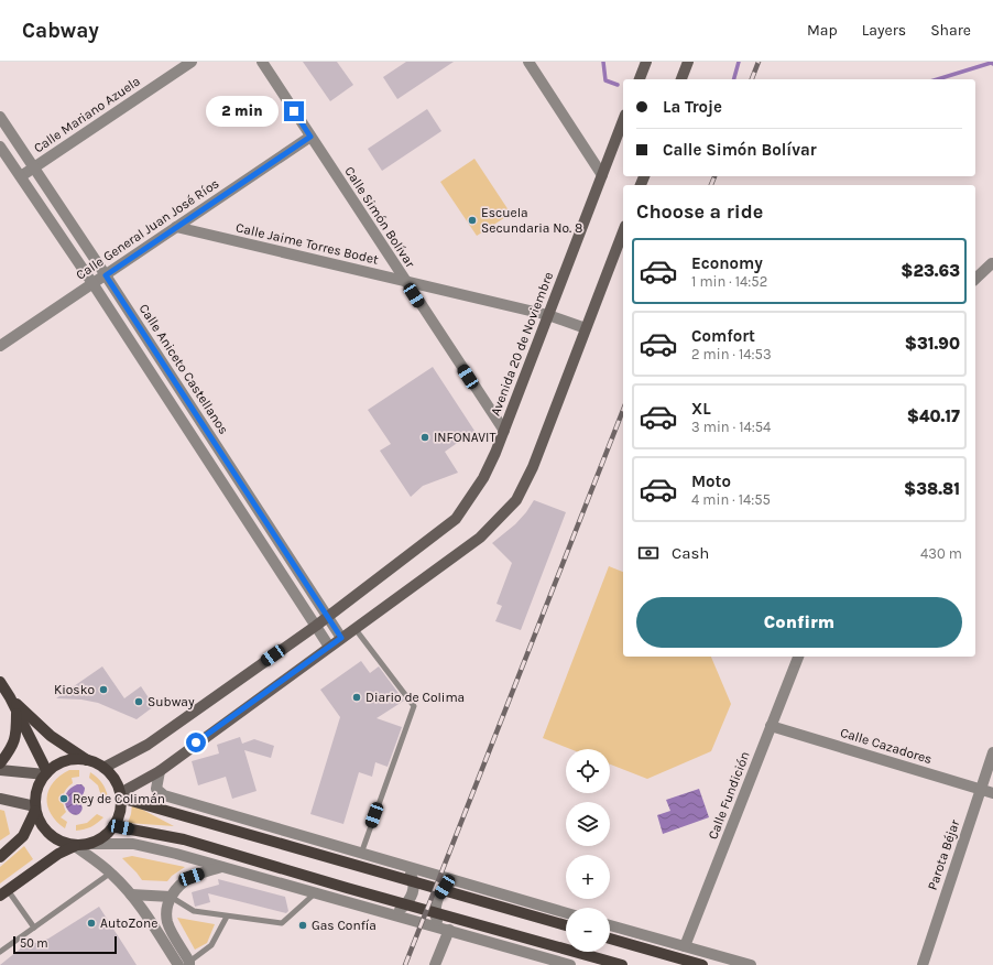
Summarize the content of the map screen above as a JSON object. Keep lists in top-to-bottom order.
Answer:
{
  "streets": {
    "main road": ["Avenida 20 de Noviembre"],
    "street": [
      "Calle Mariano Azuela",
      "Calle Simón Bolívar",
      "Calle General Juan José Ríos",
      "Calle Jaime Torres Bodet",
      "Calle Aniceto Castellanos",
      "Calle Cazadores",
      "Calle Fundición",
      "Parota Béjar"
    ]
  },
  "crossings": [
    ["Calle Mariano Azuela", "Calle Aniceto Castellanos"],
    ["Calle Simón Bolívar", "Calle General Juan José Ríos"],
    ["Calle Simón Bolívar", "Calle Jaime Torres Bodet"],
    ["Calle Simón Bolívar", "Avenida 20 de Noviembre"],
    ["Calle General Juan José Ríos", "Calle Jaime Torres Bodet"],
    ["Calle General Juan José Ríos", "Calle Aniceto Castellanos"],
    ["Calle Jaime Torres Bodet", "Avenida 20 de Noviembre"],
    ["Avenida 20 de Noviembre", "Calle Aniceto Castellanos"],
    ["Calle Cazadores", "Calle Fundición"],
    ["Calle Cazadores", "Parota Béjar"]
  ],
  "places": [
    "Escuela Secundaria No. 8",
    "INFONAVIT",
    "Kiosko",
    "Diario de Colima",
    "Subway",
    "Rey de Colimán",
    "AutoZone",
    "Gas Confía"
  ],
  "scale_bar": "50 m",
  "page": {
    "header": "Cabway",
    "nav": ["Map", "Layers", "Share"],
    "banner": ["La Troje", "Calle Simón Bolívar"],
    "bubble": "2 min",
    "heading": "Choose a ride",
    "list": [
      {
        "name": "Economy",
        "note": "1 min · 14:52",
        "value": "$23.63"
      },
      {
        "name": "Comfort",
        "note": "2 min · 14:53",
        "value": "$31.90"
      },
      {
        "name": "XL",
        "note": "3 min · 14:54",
        "value": "$40.17"
      },
      {
        "name": "Moto",
        "note": "4 min · 14:55",
        "value": "$38.81"
      }
    ],
    "pay": ["Cash", "430 m"],
    "buttons": "Confirm",
    "map_buttons": ["+", "−"],
    "scale": "50 m"
  }
}
